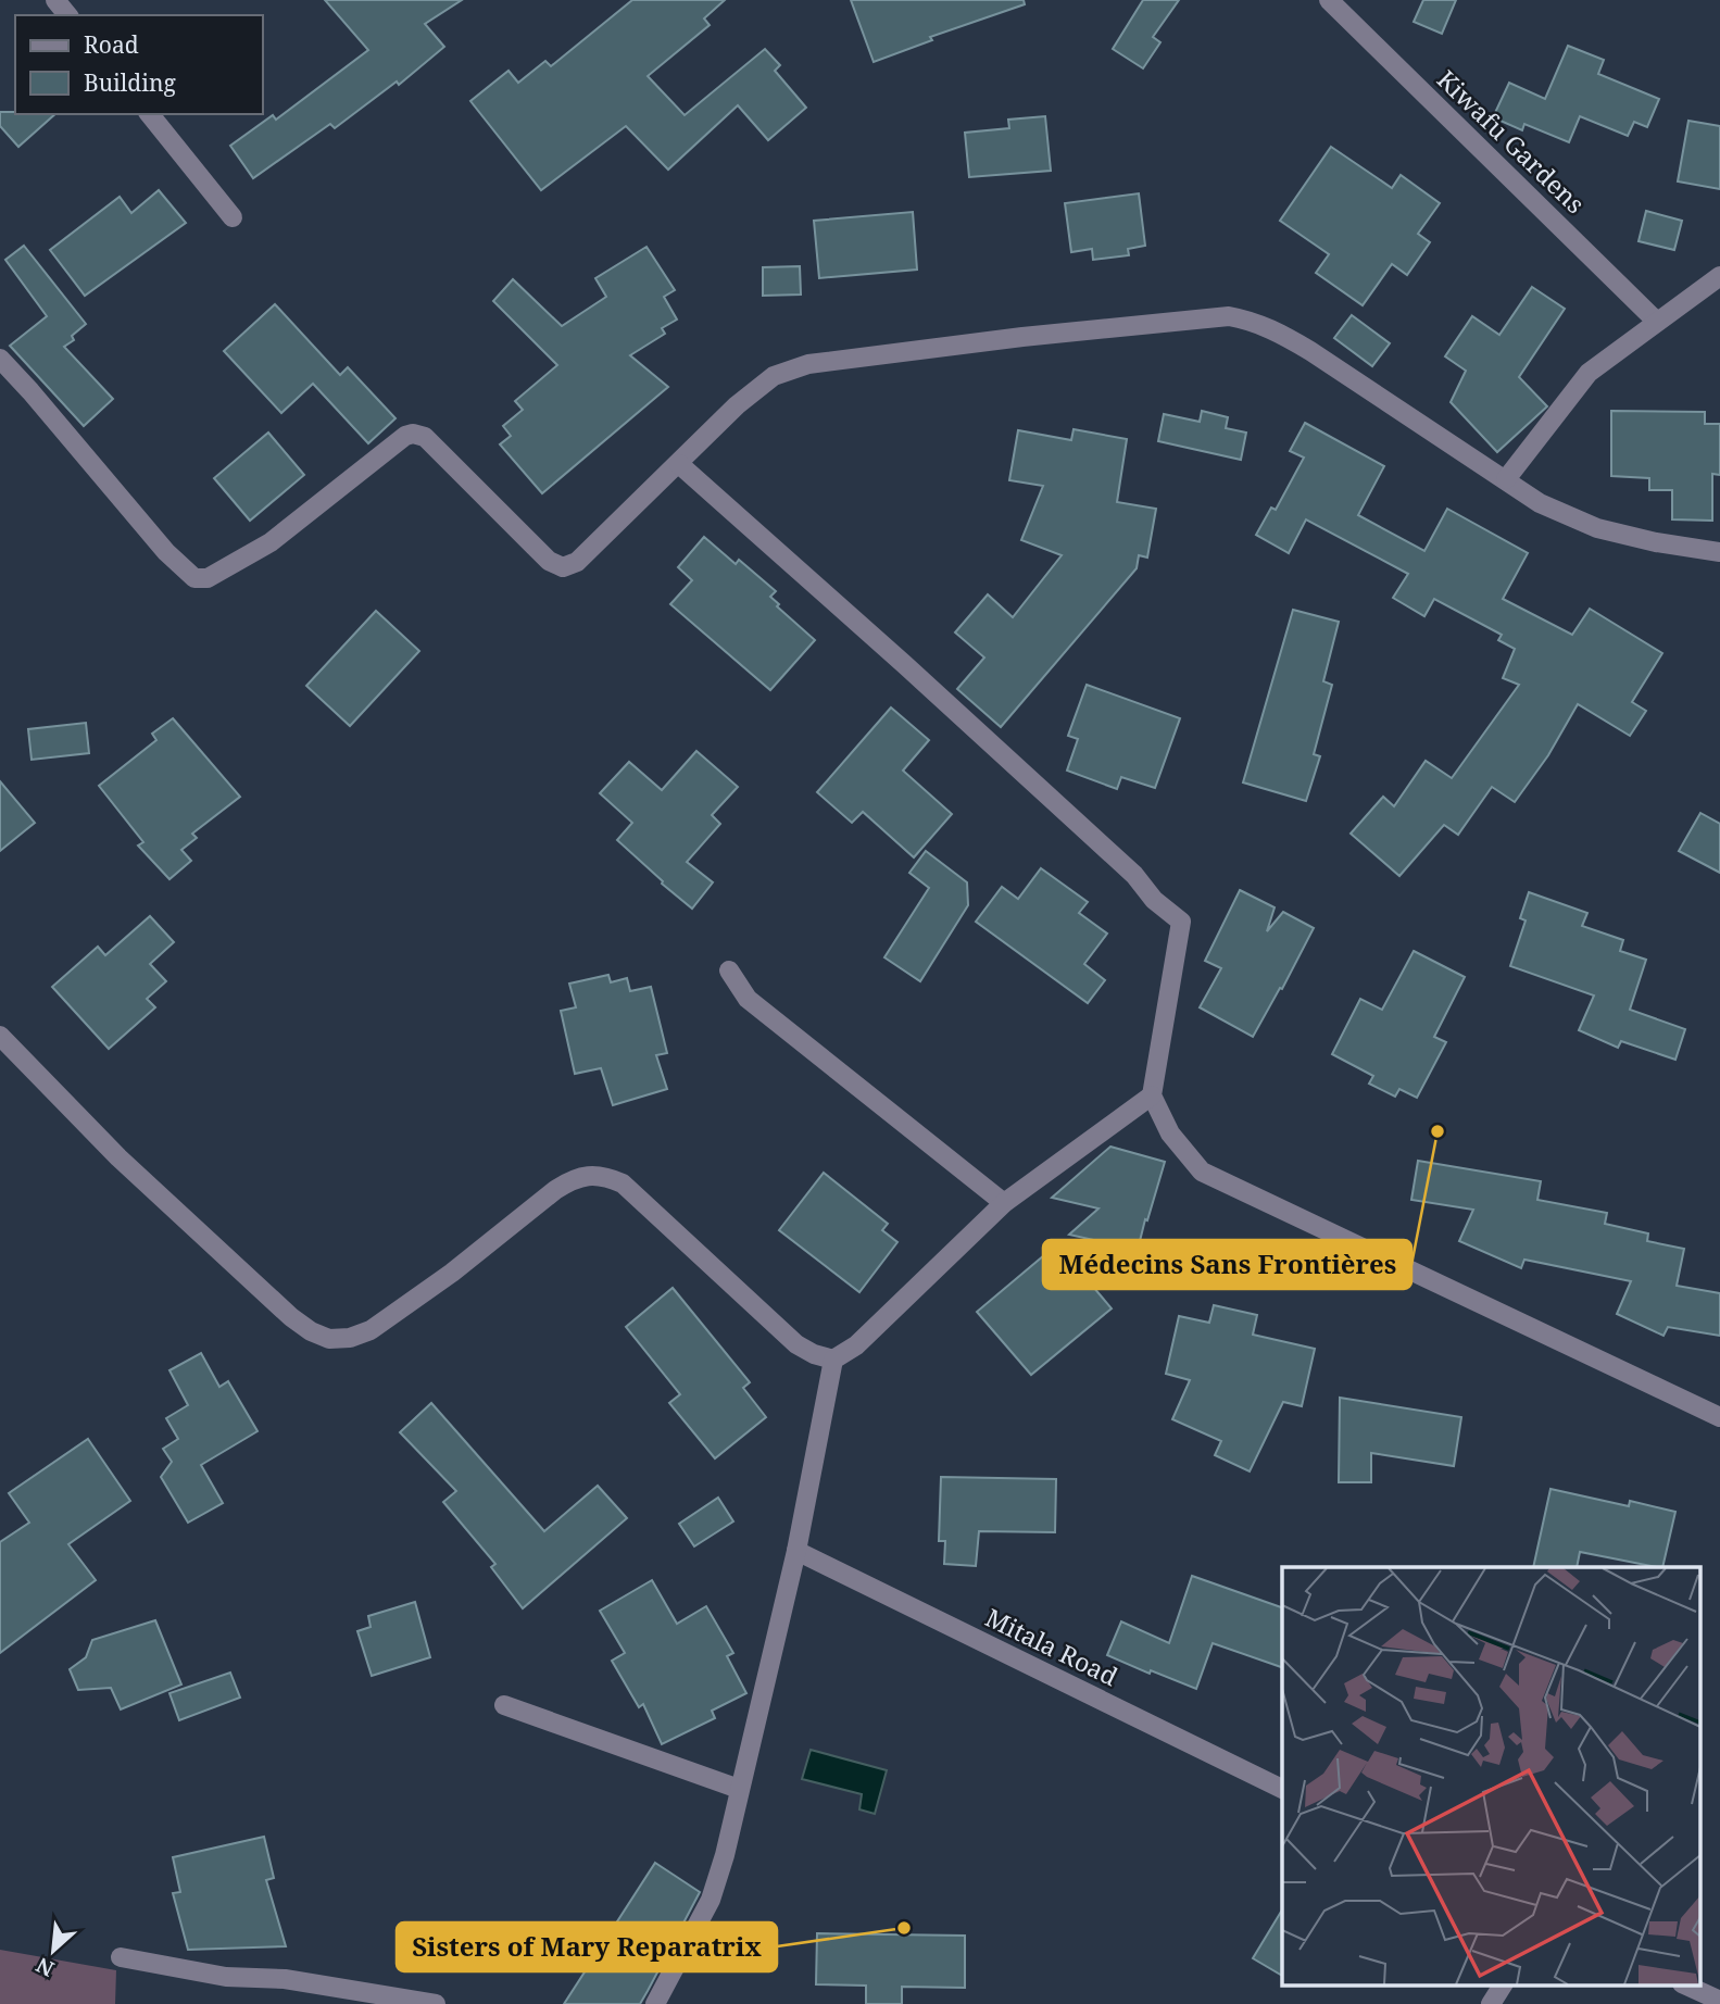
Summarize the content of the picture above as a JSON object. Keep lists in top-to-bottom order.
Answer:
{
  "streets": {
    "street": ["Kiwafu Gardens", "Mitala Road"]
  },
  "places": ["Médecins Sans Frontières", "Sisters of Mary Reparatrix"],
  "legend": ["Road", "Building"],
  "north": "bottom left"
}
